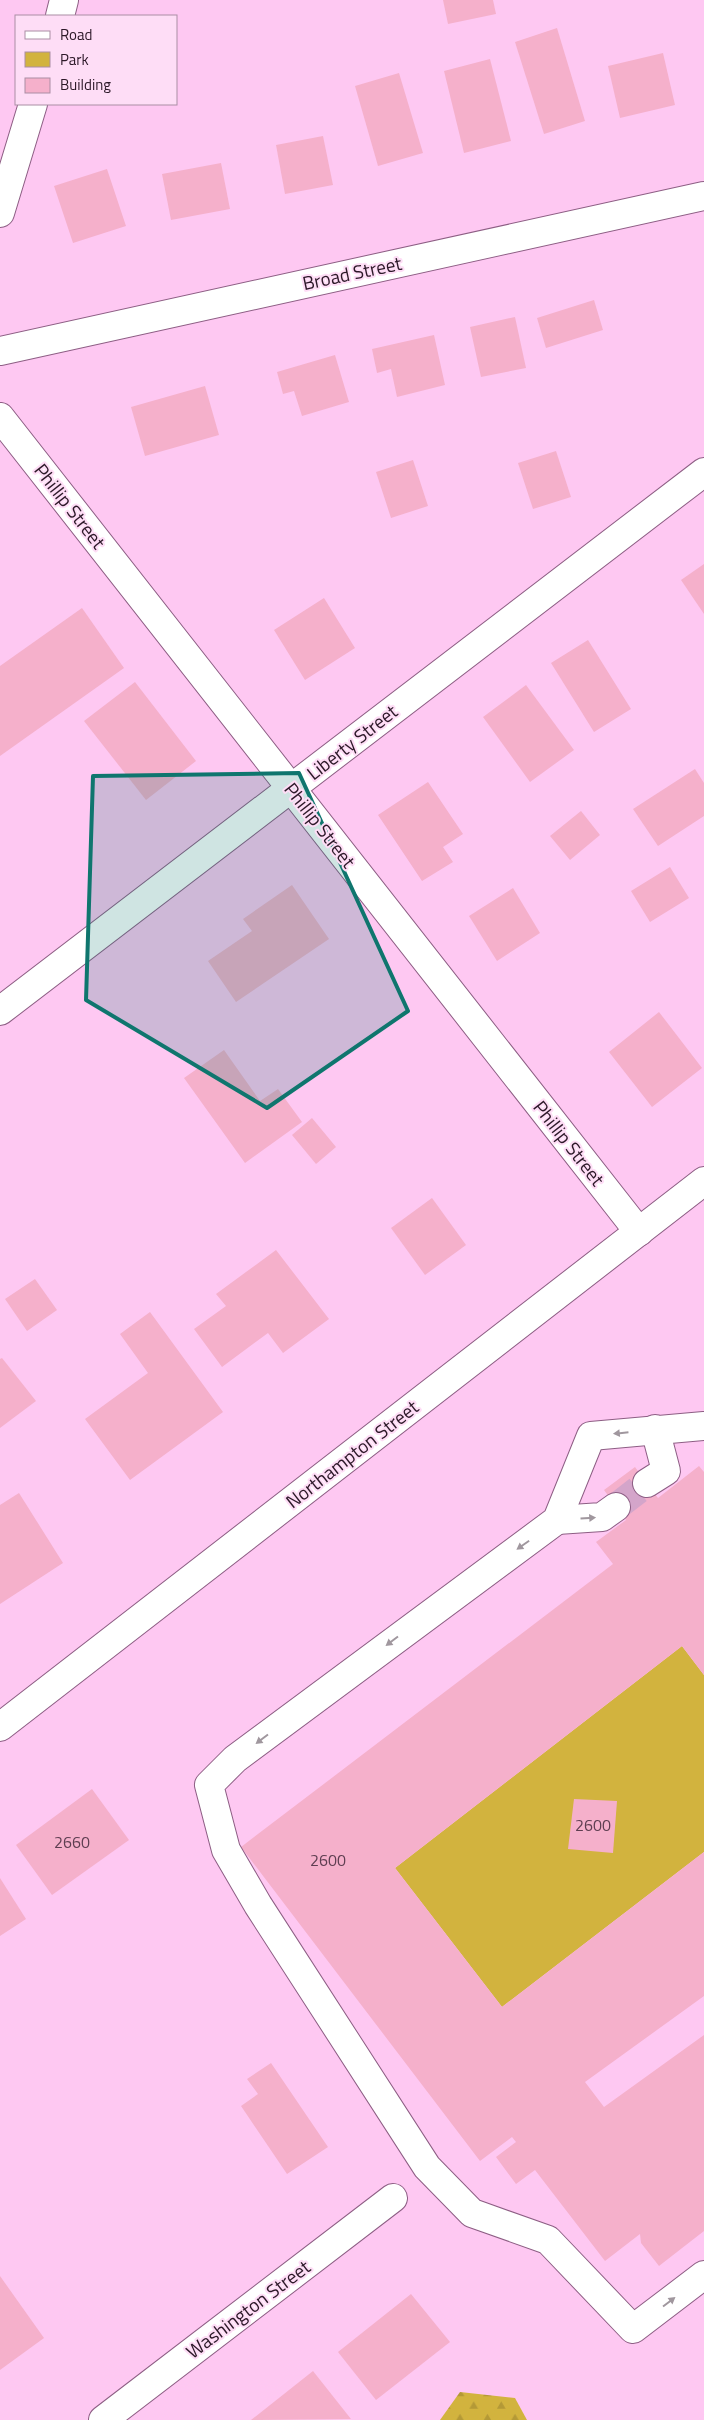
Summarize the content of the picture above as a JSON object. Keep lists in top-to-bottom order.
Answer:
{
  "streets": {
    "street": [
      "Broad Street",
      "Phillip Street",
      "Liberty Street",
      "Northampton Street",
      "Washington Street"
    ]
  },
  "crossings": [
    ["Phillip Street", "Liberty Street"],
    ["Phillip Street", "Northampton Street"]
  ],
  "house_numbers": ["2600", "2660", "2600"],
  "legend": ["Road", "Park", "Building"]
}
